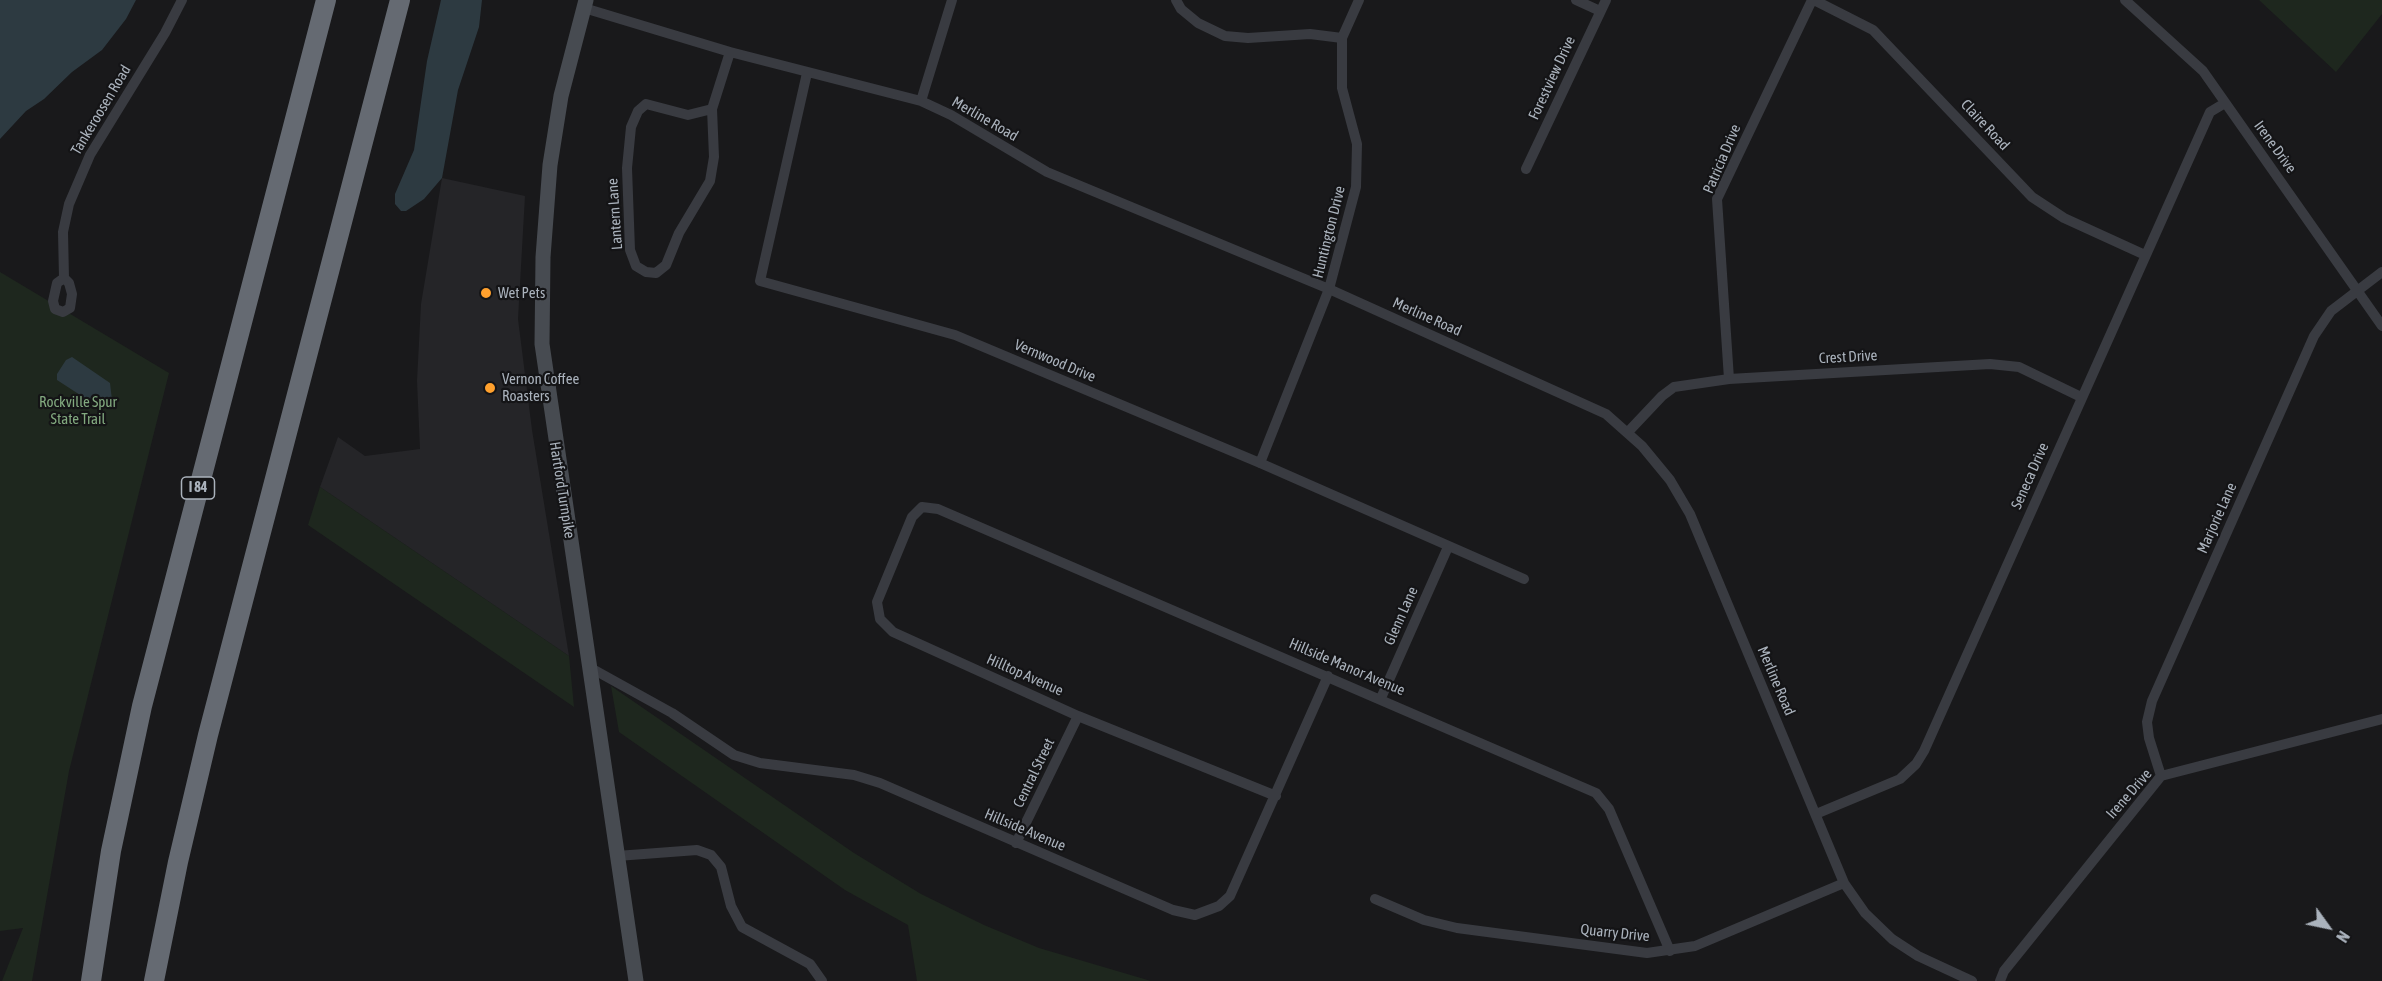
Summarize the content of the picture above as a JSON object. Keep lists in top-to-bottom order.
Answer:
{
  "streets": {
    "highway": ["I 84"],
    "main road": ["Hartford Turnpike"],
    "street": [
      "Forestview Drive",
      "Tankeroosen Road",
      "Merline Road",
      "Claire Road",
      "Irene Drive",
      "Patricia Drive",
      "Lantern Lane",
      "Huntington Drive",
      "Crest Drive",
      "Vernwood Drive",
      "Seneca Drive",
      "Marjorie Lane",
      "Glenn Lane",
      "Hillside Manor Avenue",
      "Hilltop Avenue",
      "Central Street",
      "Hillside Avenue",
      "Quarry Drive"
    ]
  },
  "crossings": [
    ["Merline Road", "Lantern Lane"],
    ["Merline Road", "Huntington Drive"],
    ["Merline Road", "Crest Drive"],
    ["Merline Road", "Vernwood Drive"],
    ["Merline Road", "Seneca Drive"],
    ["Merline Road", "Hartford Turnpike"],
    ["Merline Road", "Quarry Drive"],
    ["Claire Road", "Patricia Drive"],
    ["Claire Road", "Seneca Drive"],
    ["Irene Drive", "Seneca Drive"],
    ["Irene Drive", "Marjorie Lane"],
    ["Patricia Drive", "Crest Drive"],
    ["Huntington Drive", "Vernwood Drive"],
    ["Crest Drive", "Seneca Drive"],
    ["Vernwood Drive", "Glenn Lane"],
    ["Hartford Turnpike", "Hillside Avenue"],
    ["Glenn Lane", "Hillside Manor Avenue"],
    ["Hillside Manor Avenue", "Hilltop Avenue"],
    ["Hillside Manor Avenue", "Hillside Avenue"],
    ["Hillside Manor Avenue", "Quarry Drive"],
    ["Hilltop Avenue", "Central Street"],
    ["Hilltop Avenue", "Hillside Avenue"],
    ["Central Street", "Hillside Avenue"]
  ],
  "parks": ["Rockville Spur State Trail"],
  "places": ["Wet Pets", "Vernon Coffee Roasters"],
  "north": "bottom right"
}
